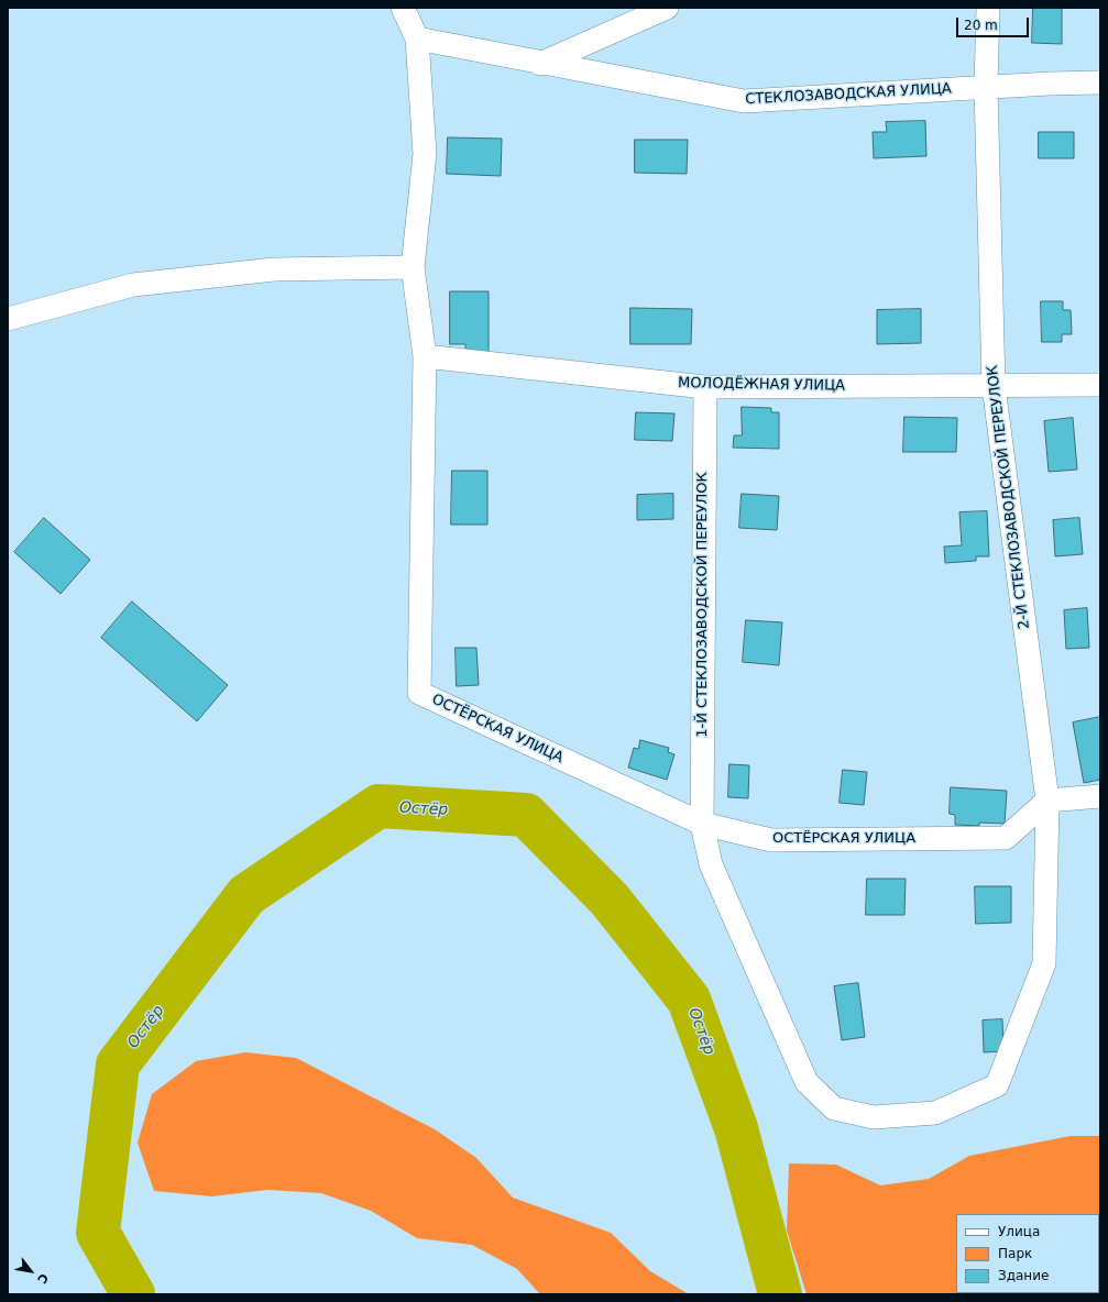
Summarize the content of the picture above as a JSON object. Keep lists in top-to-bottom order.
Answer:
{
  "streets": {
    "street": [
      "СТЕКЛОЗАВОДСКАЯ УЛИЦА",
      "МОЛОДЁЖНАЯ УЛИЦА",
      "2-Й СТЕКЛОЗАВОДСКОЙ ПЕРЕУЛОК",
      "1-Й СТЕКЛОЗАВОДСКОЙ ПЕРЕУЛОК",
      "ОСТЁРСКАЯ УЛИЦА"
    ]
  },
  "crossings": [
    ["СТЕКЛОЗАВОДСКАЯ УЛИЦА", "2-Й СТЕКЛОЗАВОДСКОЙ ПЕРЕУЛОК"],
    ["МОЛОДЁЖНАЯ УЛИЦА", "2-Й СТЕКЛОЗАВОДСКОЙ ПЕРЕУЛОК"],
    ["МОЛОДЁЖНАЯ УЛИЦА", "1-Й СТЕКЛОЗАВОДСКОЙ ПЕРЕУЛОК"],
    ["МОЛОДЁЖНАЯ УЛИЦА", "ОСТЁРСКАЯ УЛИЦА"],
    ["2-Й СТЕКЛОЗАВОДСКОЙ ПЕРЕУЛОК", "1-Й СТЕКЛОЗАВОДСКОЙ ПЕРЕУЛОК"],
    ["2-Й СТЕКЛОЗАВОДСКОЙ ПЕРЕУЛОК", "ОСТЁРСКАЯ УЛИЦА"],
    ["1-Й СТЕКЛОЗАВОДСКОЙ ПЕРЕУЛОК", "ОСТЁРСКАЯ УЛИЦА"]
  ],
  "water": ["Остёр"],
  "legend": ["Улица", "Парк", "Здание"],
  "scale_bar": "20 m",
  "north": "bottom right"
}
